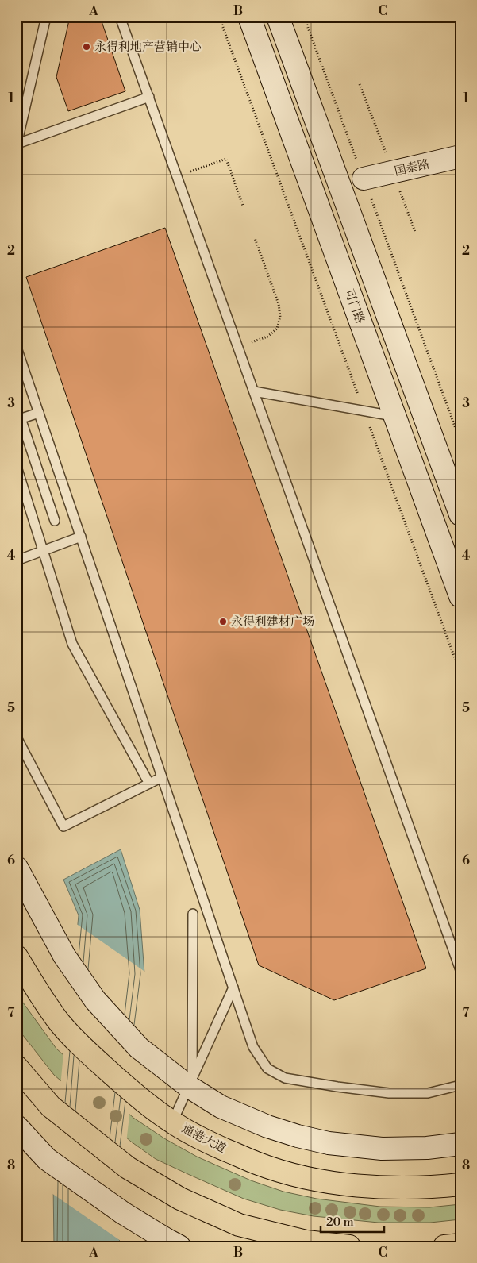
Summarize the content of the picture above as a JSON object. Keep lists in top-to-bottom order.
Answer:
{
  "streets": {
    "main road": ["国泰路", "可门路", "通港大道"]
  },
  "places": ["永得利地产营销中心", "永得利建材广场"],
  "scale_bar": "20 m",
  "grid": {
    "columns": ["A", "B", "C"],
    "rows": [
      "1",
      "2",
      "3",
      "4",
      "5",
      "6",
      "7",
      "8"
    ]
  }
}
